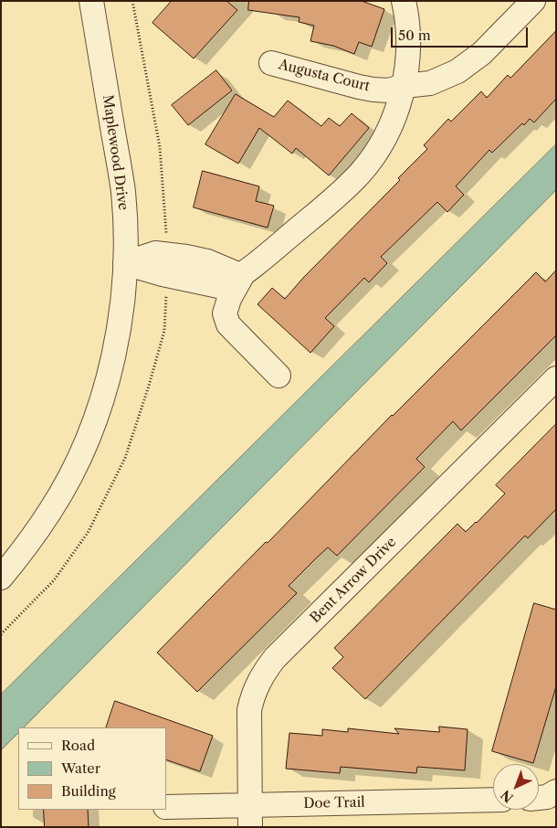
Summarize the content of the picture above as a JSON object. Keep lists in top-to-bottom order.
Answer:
{
  "streets": {
    "street": [
      "Augusta Court",
      "Maplewood Drive",
      "Bent Arrow Drive",
      "Doe Trail"
    ]
  },
  "crossings": [
    ["Bent Arrow Drive", "Doe Trail"]
  ],
  "legend": ["Road", "Water", "Building"],
  "scale_bar": "50 m",
  "north": "bottom left"
}
